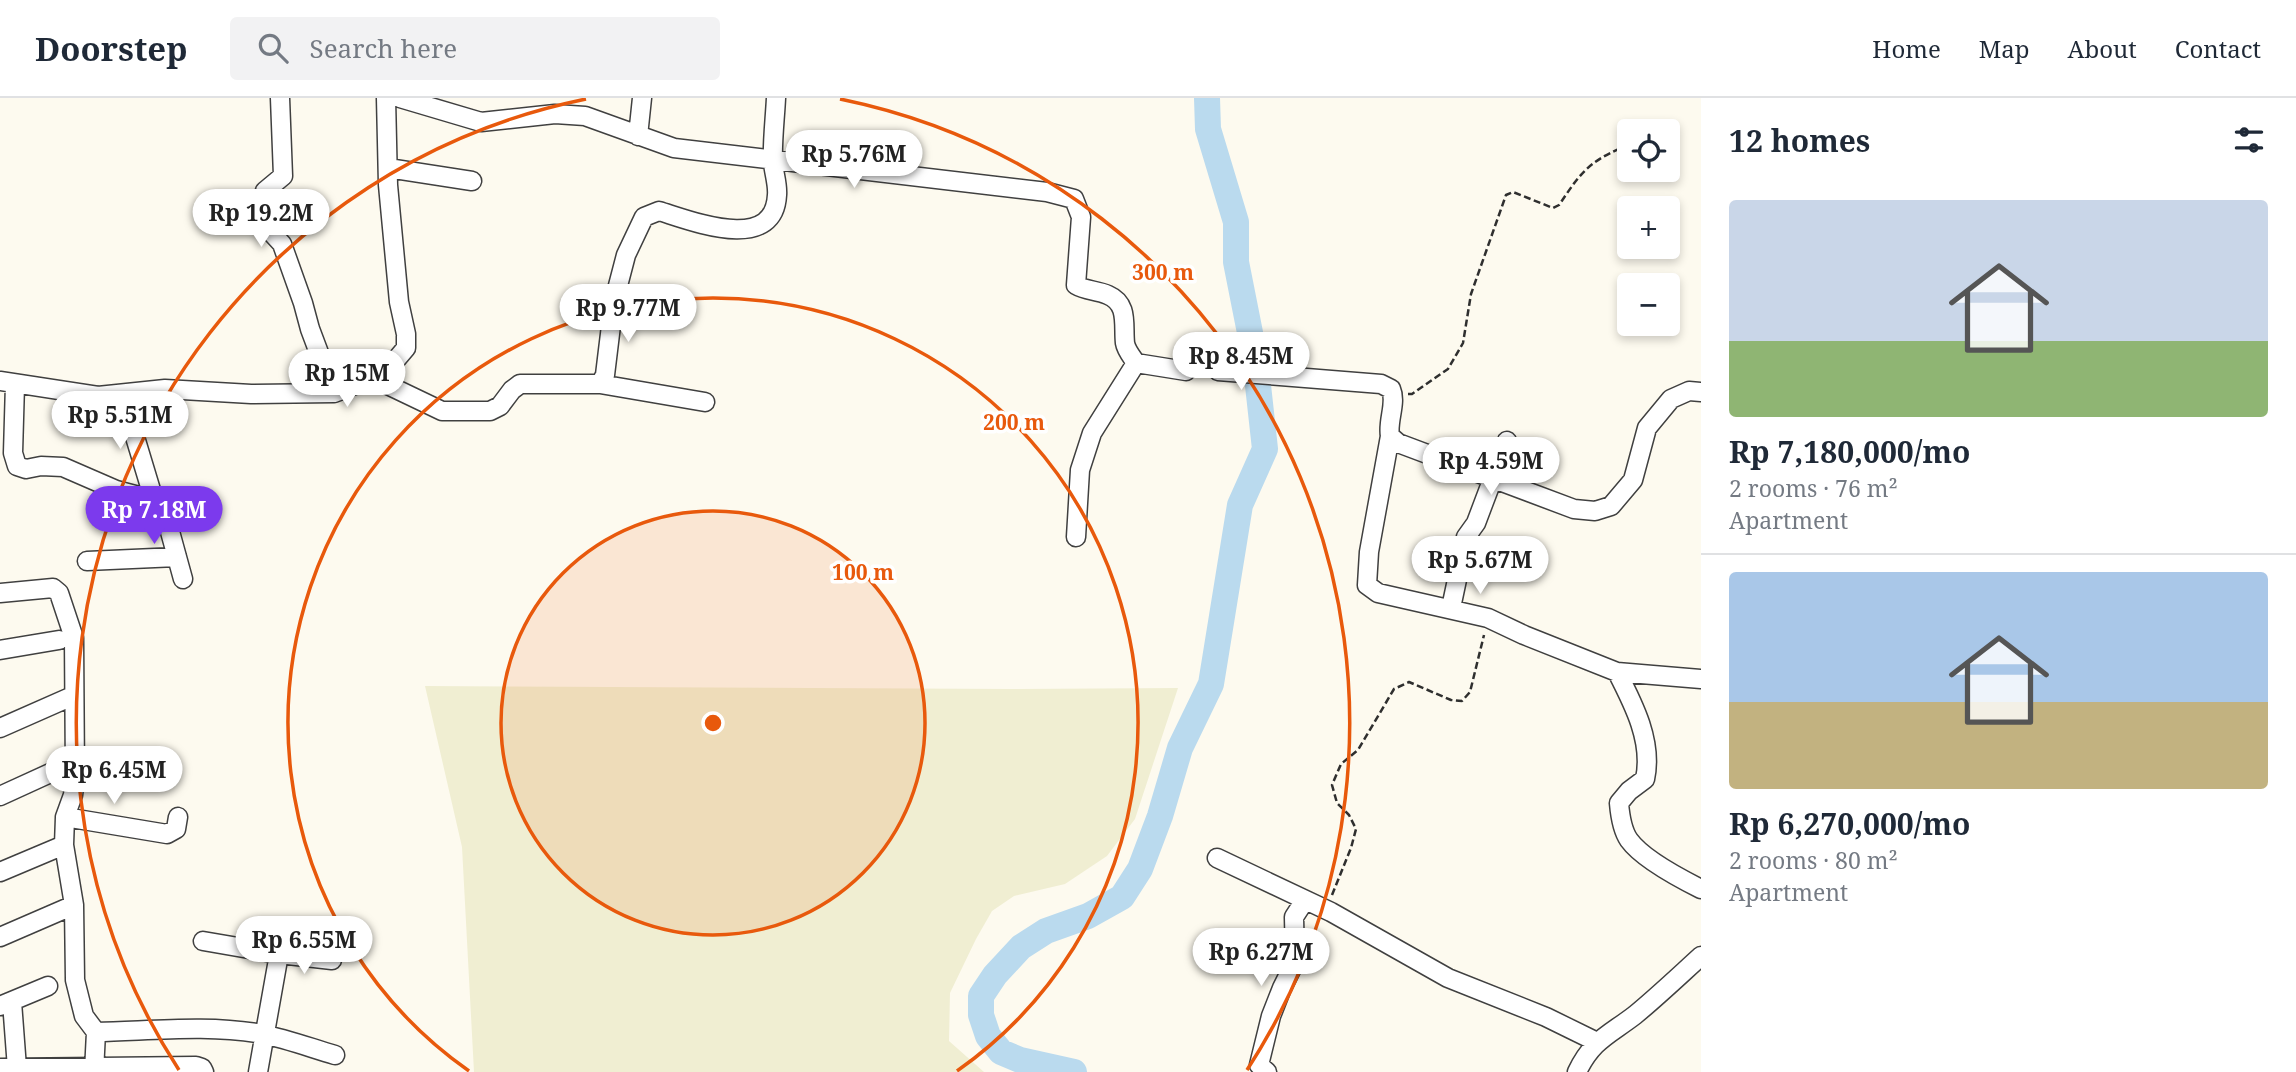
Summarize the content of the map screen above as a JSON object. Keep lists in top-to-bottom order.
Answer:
{
  "page": {
    "header": "Doorstep",
    "search": "Search here",
    "nav": [
      "Home",
      "Map",
      "About",
      "Contact"
    ],
    "heading": "12 homes",
    "map_buttons": ["+", "−"],
    "price": [
      "Rp 5.76M",
      "Rp 19.2M",
      "Rp 9.77M",
      "Rp 8.45M",
      "Rp 15M",
      "Rp 5.51M",
      "Rp 4.59M",
      "Rp 7.18M",
      "Rp 5.67M",
      "Rp 6.45M",
      "Rp 6.55M",
      "Rp 6.27M"
    ],
    "list": [
      {
        "name": "Rp 7,180,000/mo",
        "note": "2 rooms · 76 m² · Apartment"
      },
      {
        "name": "Rp 6,270,000/mo",
        "note": "2 rooms · 80 m² · Apartment"
      }
    ]
  },
  "rings": ["300 m", "200 m", "100 m"]
}
